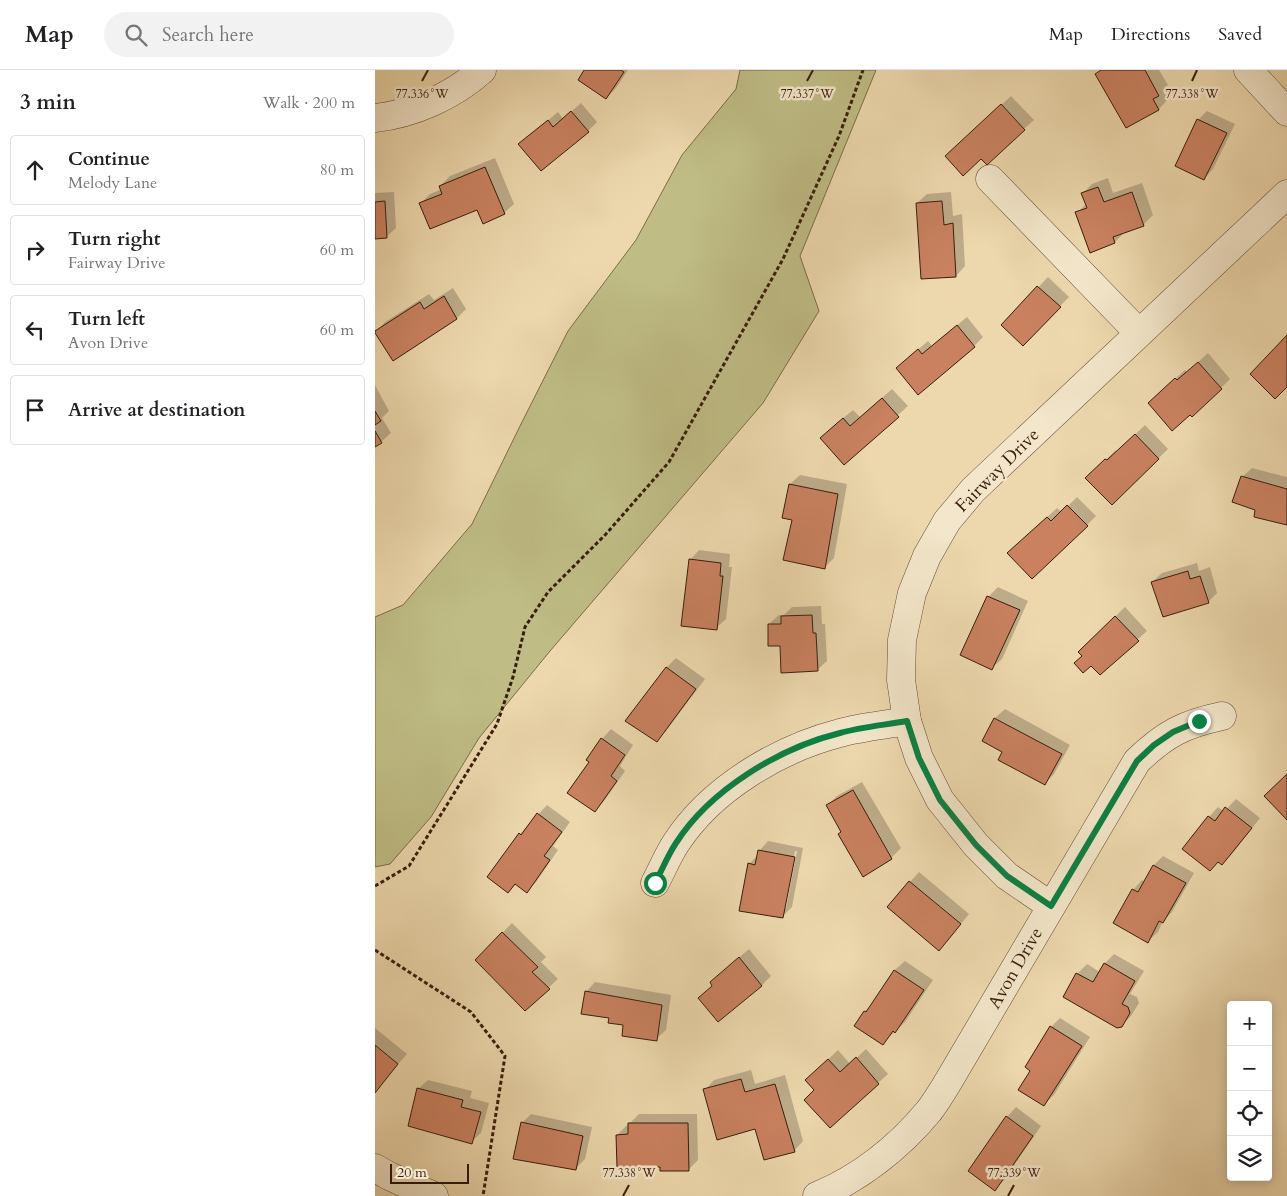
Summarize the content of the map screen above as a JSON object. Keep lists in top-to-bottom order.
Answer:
{
  "streets": {
    "street": ["Fairway Drive", "Avon Drive"]
  },
  "crossings": [
    ["Fairway Drive", "Avon Drive"]
  ],
  "scale_bar": "20 m",
  "page": {
    "header": "Map",
    "search": "Search here",
    "nav": ["Map", "Directions", "Saved"],
    "heading": ["3 min", "Walk · 200 m"],
    "list": [
      ["Continue", "Melody Lane", "80 m"],
      ["Turn right", "Fairway Drive", "60 m"],
      ["Turn left", "Avon Drive", "60 m"],
      "Arrive at destination"
    ],
    "map_buttons": ["+", "−"],
    "scale": "20 m"
  },
  "coordinates": [
    "77.336°W",
    "77.337°W",
    "77.338°W",
    "77.339°W"
  ]
}
